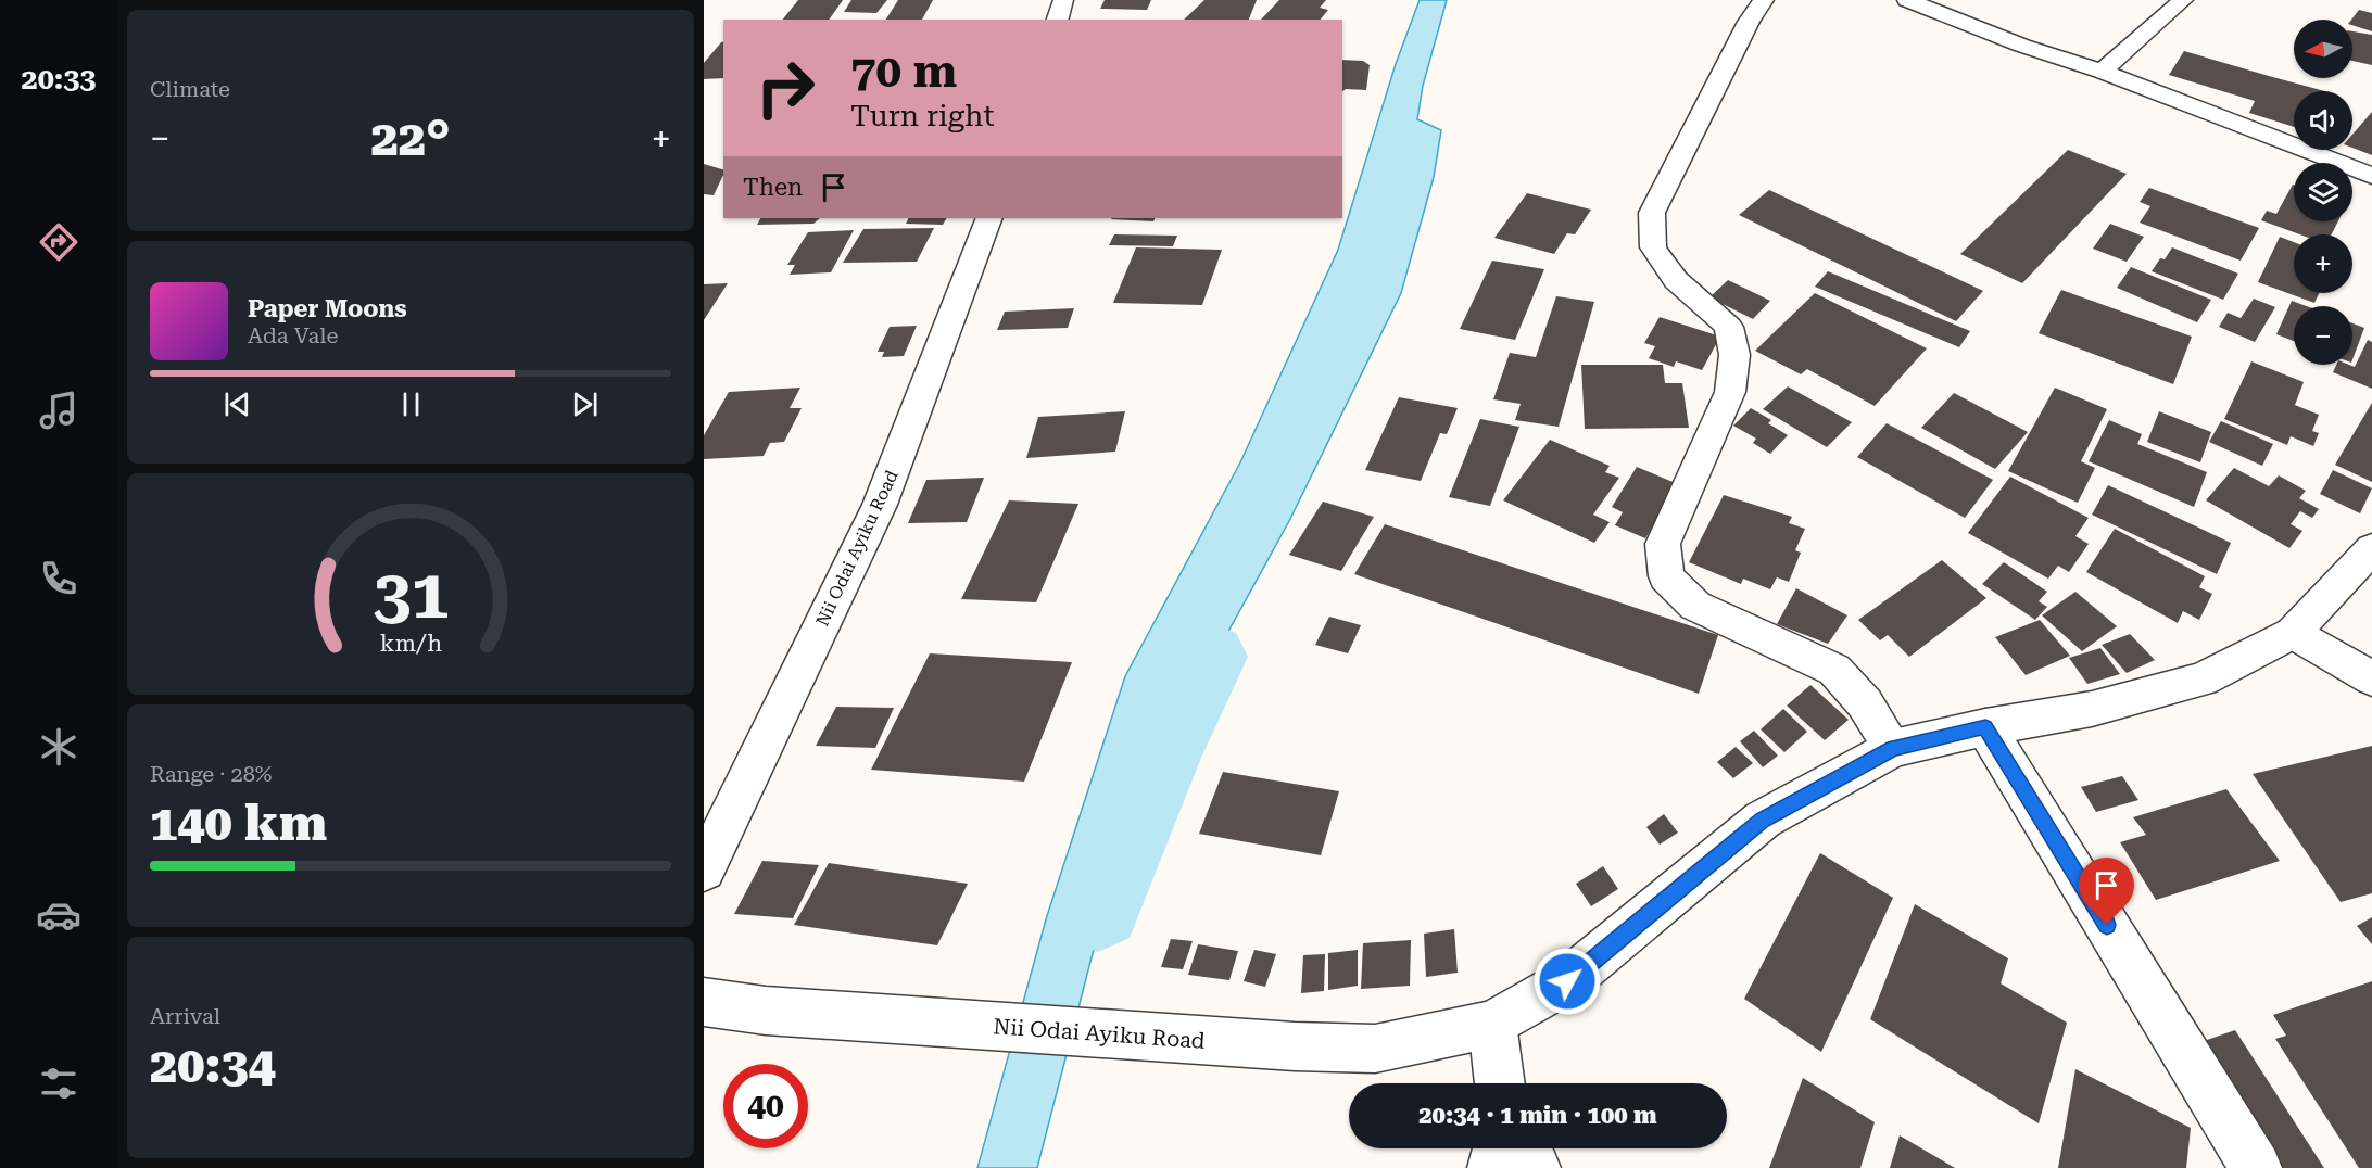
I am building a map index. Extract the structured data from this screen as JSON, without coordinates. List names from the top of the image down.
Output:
{
  "streets": {
    "street": ["Nii Odai Ayiku Road"]
  },
  "north": "left",
  "page": {
    "tabs": "20:33",
    "tile": [
      "Climate",
      ["Range · 28%", "140 km"],
      ["Arrival", "20:34"]
    ],
    "map_buttons": ["+", "−"],
    "turn": ["70 m", "Turn right"],
    "heat": ["−", "22°", "+"],
    "then": "Then",
    "song": ["Paper Moons", "Ada Vale"],
    "limit": "40",
    "trip": "20:34 · 1 min · 100 m",
    "gauge": ["31", "km/h"]
  }
}
